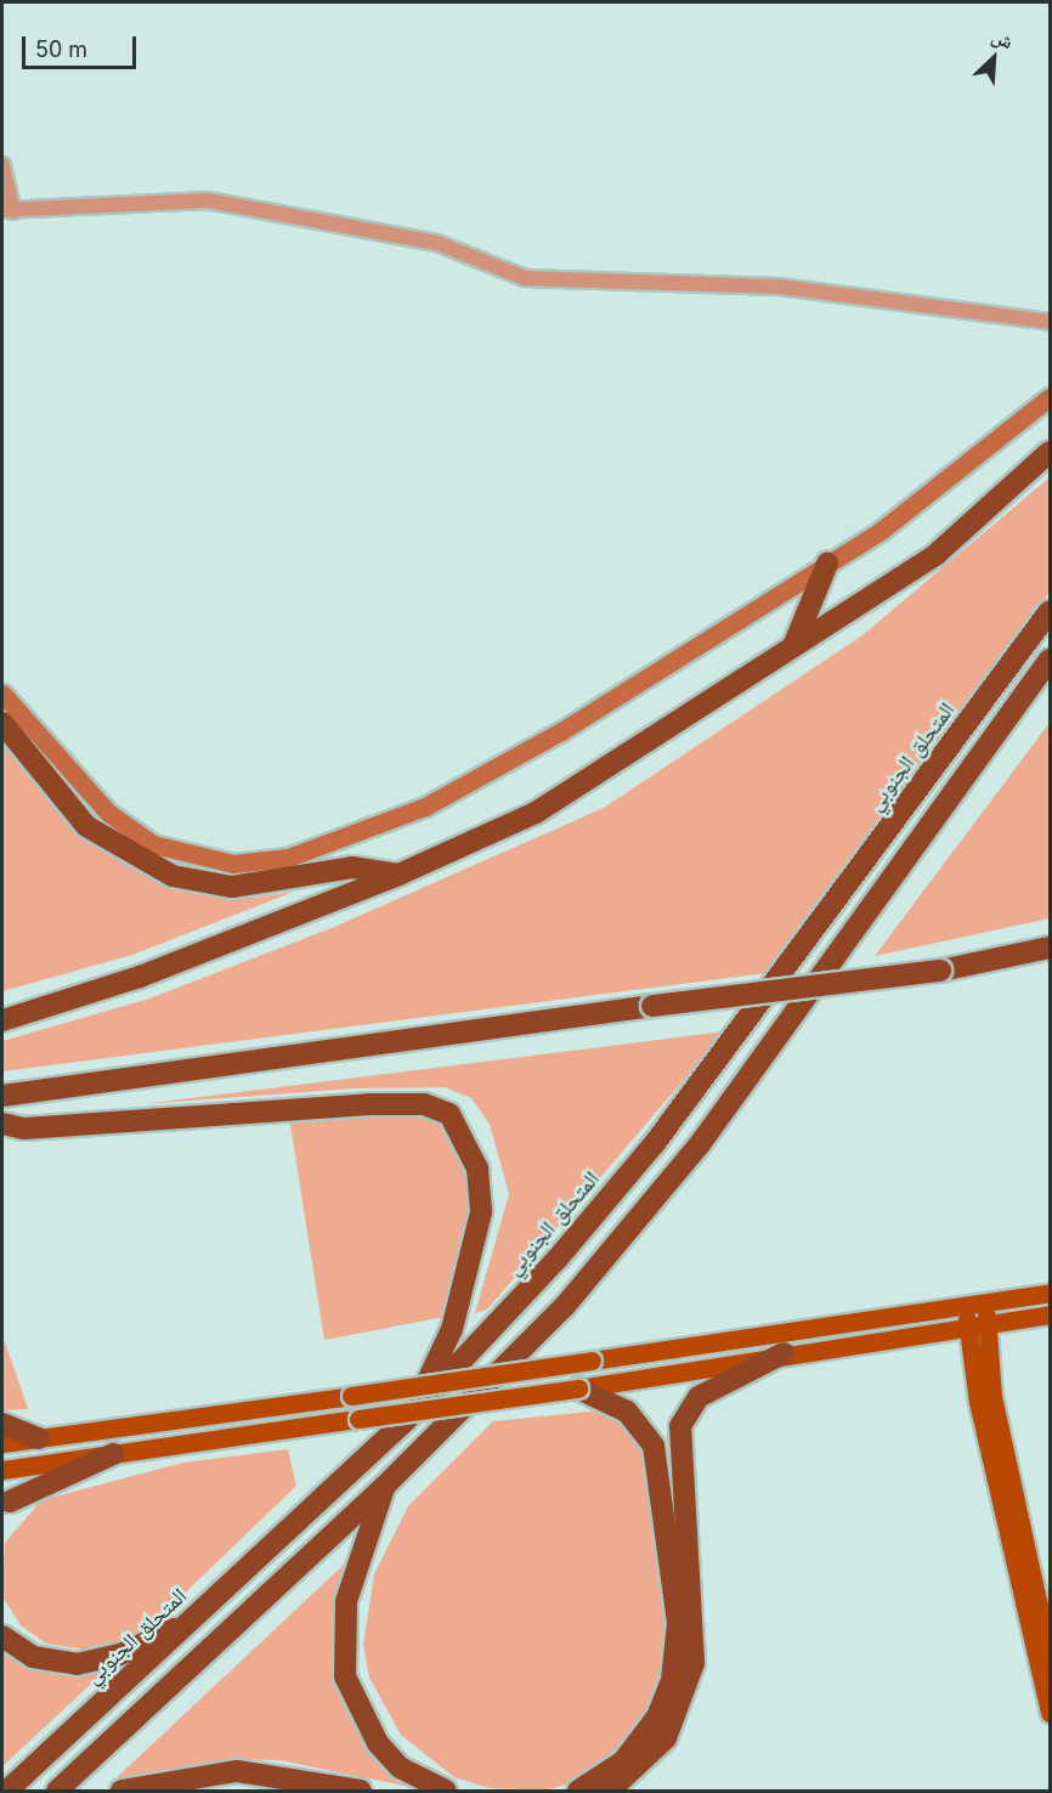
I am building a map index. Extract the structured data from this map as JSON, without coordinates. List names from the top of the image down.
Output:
{
  "streets": {
    "highway": ["المتحلق الجنوبي"]
  },
  "scale_bar": "50 m",
  "north": "top right"
}
